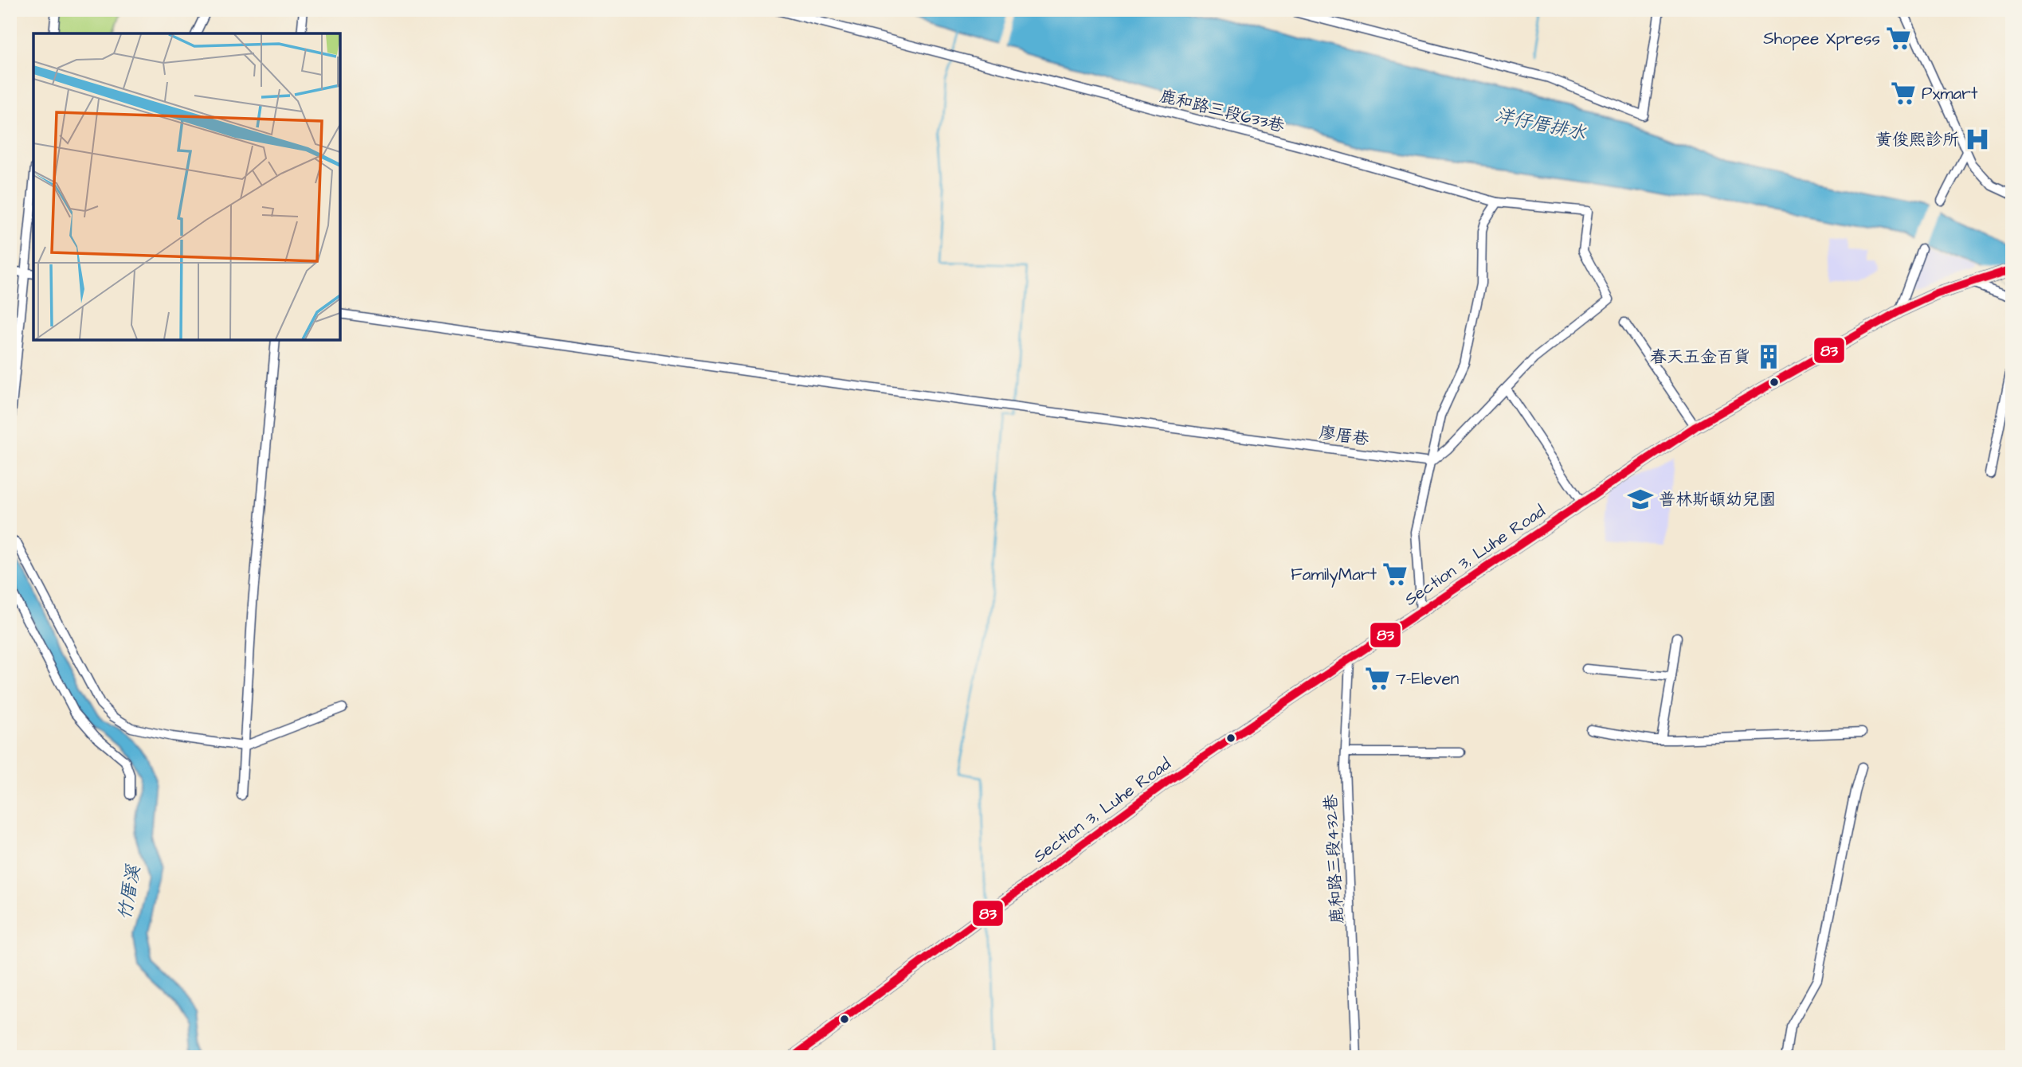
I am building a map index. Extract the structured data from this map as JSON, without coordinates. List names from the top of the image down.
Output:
{
  "streets": {
    "main road": ["Section 3, Luhe Road"],
    "street": ["鹿和路三段633巷", "廖厝巷", "鹿和路三段432巷"]
  },
  "crossings": [
    ["Section 3, Luhe Road", "鹿和路三段432巷"]
  ],
  "water": ["洋仔厝排水", "竹厝溪"],
  "places": {
    "supermarket": [
      "Shopee Xpress",
      "Pxmart",
      "FamilyMart",
      "7-Eleven"
    ],
    "hospital": ["黃俊熙診所"],
    "building": ["春天五金百貨"],
    "school or university": ["普林斯頓幼兒園"]
  },
  "lines": ["transit line 83"]
}
